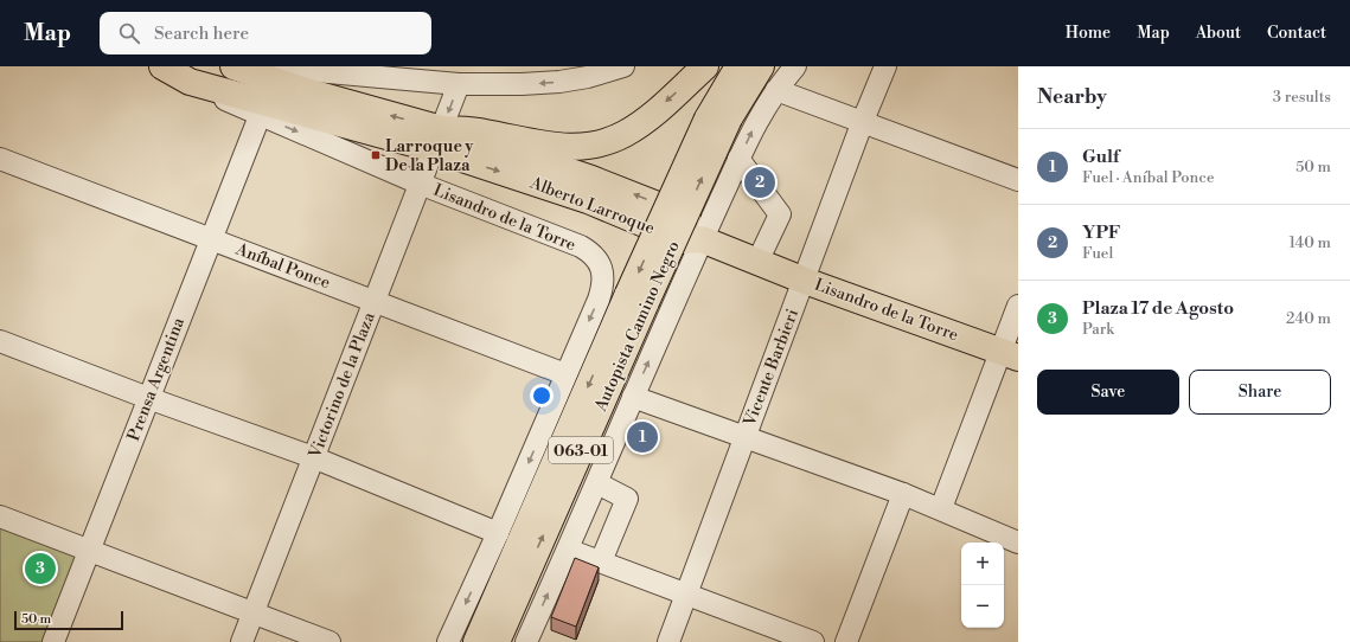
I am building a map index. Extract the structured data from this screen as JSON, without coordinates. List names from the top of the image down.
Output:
{
  "streets": {
    "main road": [
      "Alberto Larroque",
      "Lisandro de la Torre",
      "Autopista Camino Negro",
      "063-01"
    ],
    "street": [
      "Aníbal Ponce",
      "Vicente Barbieri",
      "Prensa Argentina",
      "Victorino de la Plaza"
    ]
  },
  "crossings": [
    ["Alberto Larroque", "Lisandro de la Torre"],
    ["Alberto Larroque", "Victorino de la Plaza"],
    ["Lisandro de la Torre", "Aníbal Ponce"],
    ["Lisandro de la Torre", "Vicente Barbieri"],
    ["Lisandro de la Torre", "Prensa Argentina"],
    ["Lisandro de la Torre", "Victorino de la Plaza"],
    ["Aníbal Ponce", "Prensa Argentina"],
    ["Aníbal Ponce", "Victorino de la Plaza"]
  ],
  "one_way": ["Lisandro de la Torre"],
  "places": {
    "transit": ["Larroque y De la Plaza"]
  },
  "scale_bar": "50 m",
  "page": {
    "header": "Map",
    "search": "Search here",
    "nav": [
      "Home",
      "Map",
      "About",
      "Contact"
    ],
    "heading": ["Nearby", "3 results"],
    "list": [
      {
        "mark": "1",
        "name": "Gulf",
        "note": "Fuel · Aníbal Ponce",
        "value": "50 m"
      },
      {
        "mark": "2",
        "name": "YPF",
        "note": "Fuel",
        "value": "140 m"
      },
      {
        "mark": "3",
        "name": "Plaza 17 de Agosto",
        "note": "Park",
        "value": "240 m"
      }
    ],
    "pins": ["2", "1", "3"],
    "buttons": ["Save", "Share"],
    "map_buttons": ["+", "−"],
    "scale": "50 m"
  }
}
